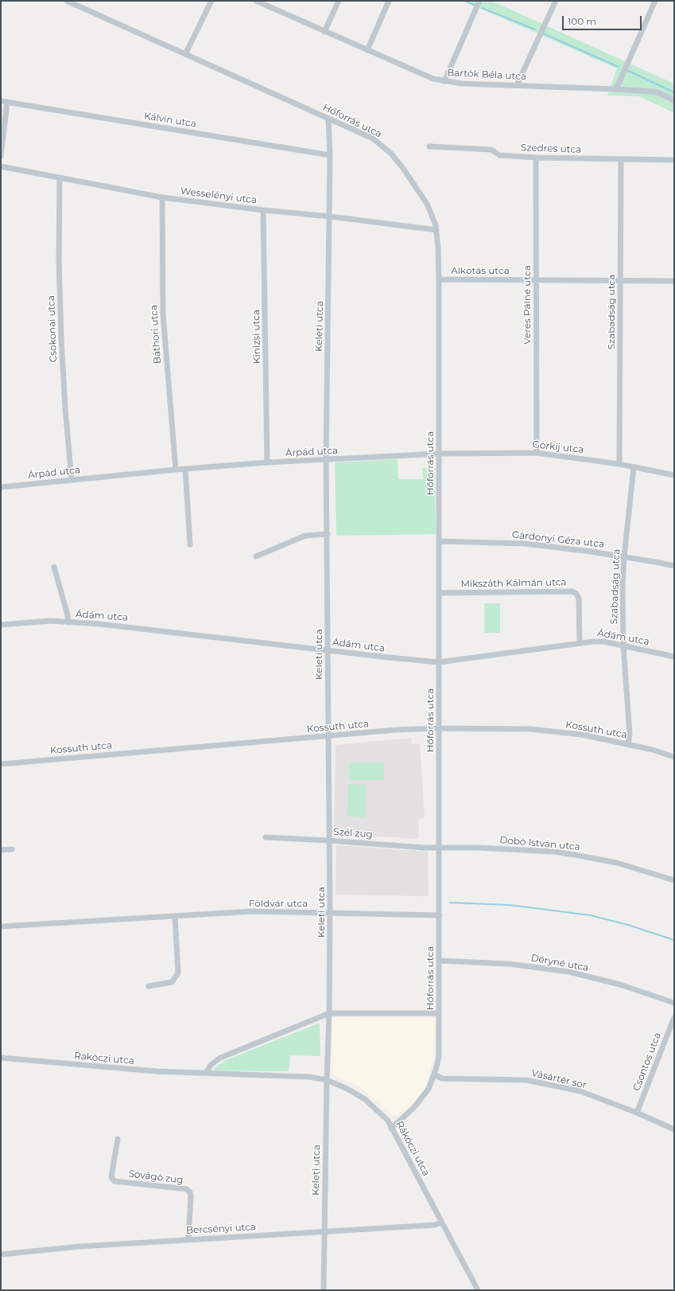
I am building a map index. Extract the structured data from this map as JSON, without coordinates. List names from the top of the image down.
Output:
{
  "streets": {
    "street": [
      "Bartók Béla utca",
      "Kálvin utca",
      "Hőforrás utca",
      "Szedres utca",
      "Wesselényi utca",
      "Alkotás utca",
      "Veres Pálné utca",
      "Szabadság utca",
      "Keleti utca",
      "Csokonai utca",
      "Báthori utca",
      "Kinizsi utca",
      "Gorkij utca",
      "Árpád utca",
      "Gárdonyi Géza utca",
      "Mikszáth Kálmán utca",
      "Ádám utca",
      "Kossuth utca",
      "Szél zug",
      "Dobó István utca",
      "Földvár utca",
      "Déryné utca",
      "Rákóczi utca",
      "Csontos utca",
      "Vásártér sor",
      "Sóvágó zug",
      "Bercsényi utca"
    ]
  },
  "crossings": [
    ["Kálvin utca", "Keleti utca"],
    ["Hőforrás utca", "Wesselényi utca"],
    ["Hőforrás utca", "Alkotás utca"],
    ["Hőforrás utca", "Keleti utca"],
    ["Hőforrás utca", "Gorkij utca"],
    ["Hőforrás utca", "Árpád utca"],
    ["Hőforrás utca", "Gárdonyi Géza utca"],
    ["Hőforrás utca", "Mikszáth Kálmán utca"],
    ["Hőforrás utca", "Ádám utca"],
    ["Hőforrás utca", "Kossuth utca"],
    ["Hőforrás utca", "Szél zug"],
    ["Hőforrás utca", "Dobó István utca"],
    ["Hőforrás utca", "Földvár utca"],
    ["Hőforrás utca", "Déryné utca"],
    ["Hőforrás utca", "Rákóczi utca"],
    ["Hőforrás utca", "Vásártér sor"],
    ["Szedres utca", "Veres Pálné utca"],
    ["Szedres utca", "Szabadság utca"],
    ["Wesselényi utca", "Keleti utca"],
    ["Wesselényi utca", "Csokonai utca"],
    ["Wesselényi utca", "Báthori utca"],
    ["Wesselényi utca", "Kinizsi utca"],
    ["Alkotás utca", "Veres Pálné utca"],
    ["Alkotás utca", "Szabadság utca"],
    ["Veres Pálné utca", "Gorkij utca"],
    ["Szabadság utca", "Gorkij utca"],
    ["Szabadság utca", "Gárdonyi Géza utca"],
    ["Szabadság utca", "Ádám utca"],
    ["Szabadság utca", "Kossuth utca"],
    ["Keleti utca", "Árpád utca"],
    ["Keleti utca", "Ádám utca"],
    ["Keleti utca", "Kossuth utca"],
    ["Keleti utca", "Szél zug"],
    ["Keleti utca", "Földvár utca"],
    ["Keleti utca", "Rákóczi utca"],
    ["Keleti utca", "Bercsényi utca"],
    ["Csokonai utca", "Árpád utca"],
    ["Báthori utca", "Árpád utca"],
    ["Kinizsi utca", "Árpád utca"],
    ["Gorkij utca", "Árpád utca"],
    ["Mikszáth Kálmán utca", "Ádám utca"],
    ["Szél zug", "Dobó István utca"],
    ["Rákóczi utca", "Bercsényi utca"],
    ["Csontos utca", "Vásártér sor"],
    ["Sóvágó zug", "Bercsényi utca"]
  ],
  "scale_bar": "100 m"
}
